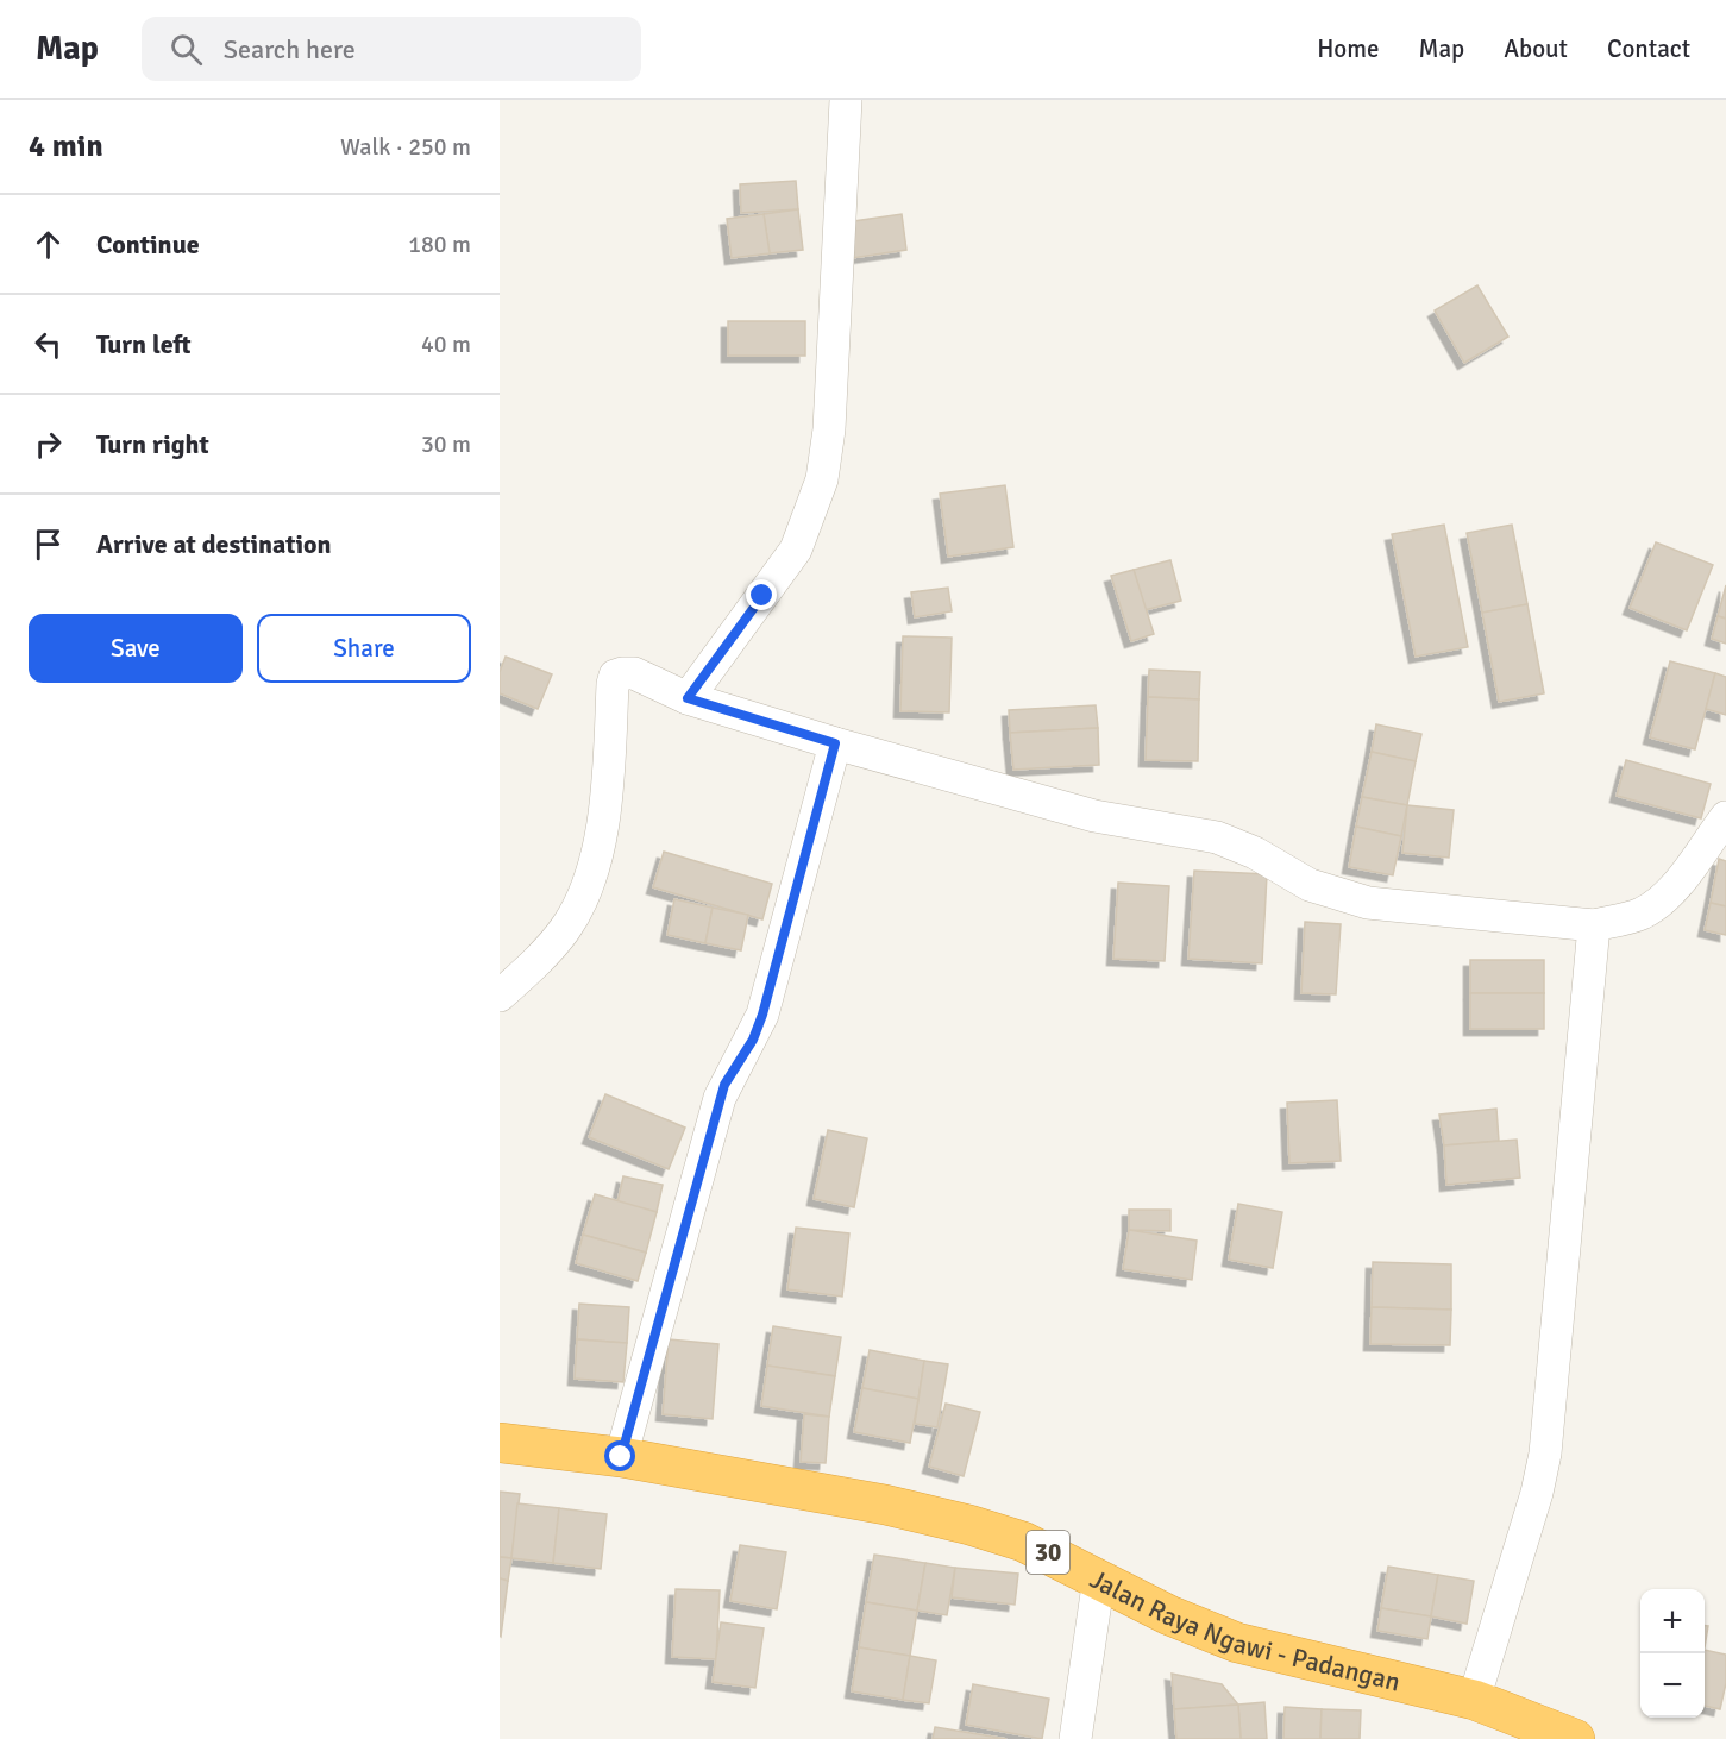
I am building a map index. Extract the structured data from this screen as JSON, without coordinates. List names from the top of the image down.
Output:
{
  "streets": {
    "highway": ["30", "Jalan Raya Ngawi - Padangan"]
  },
  "page": {
    "header": "Map",
    "search": "Search here",
    "nav": [
      "Home",
      "Map",
      "About",
      "Contact"
    ],
    "heading": ["4 min", "Walk · 250 m"],
    "list": [
      ["Continue", "180 m"],
      ["Turn left", "40 m"],
      ["Turn right", "30 m"],
      "Arrive at destination"
    ],
    "buttons": ["Save", "Share"],
    "map_buttons": ["+", "−"]
  }
}
